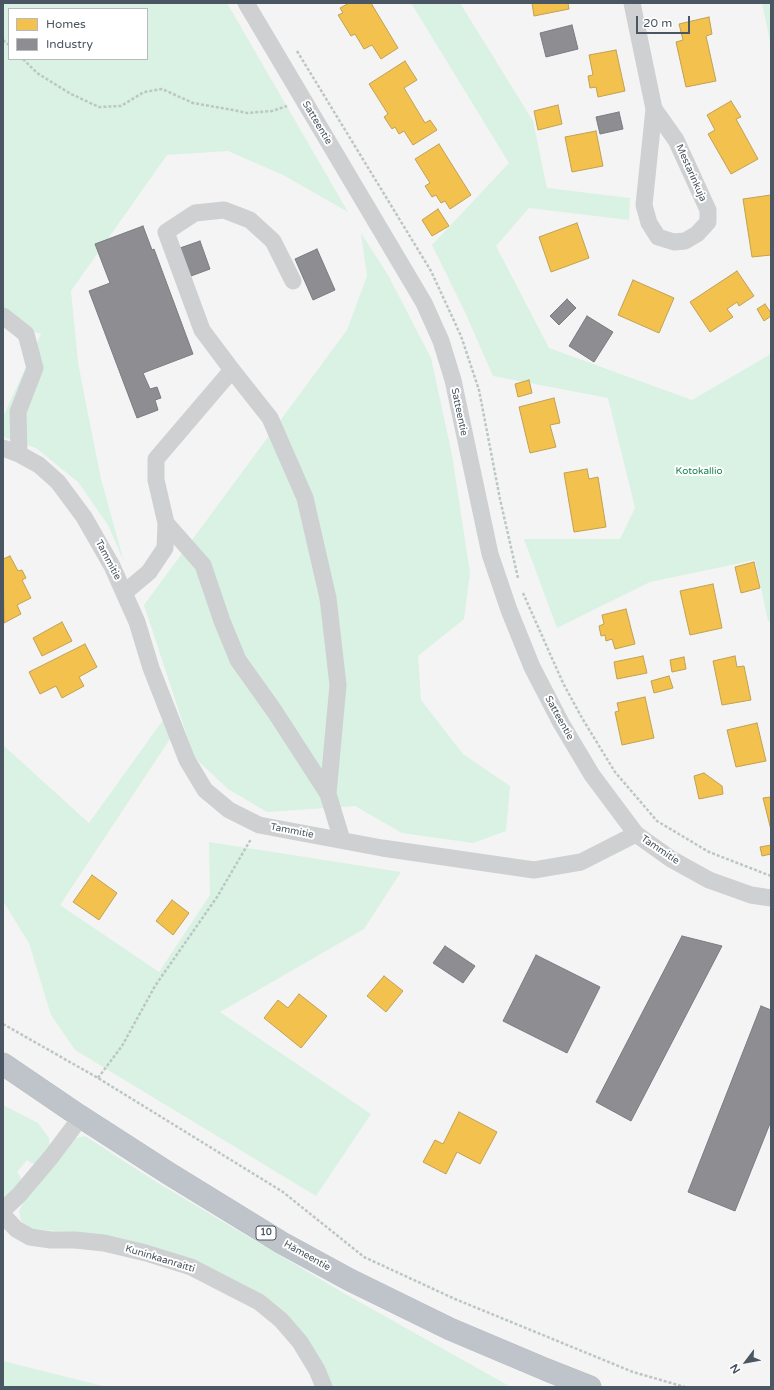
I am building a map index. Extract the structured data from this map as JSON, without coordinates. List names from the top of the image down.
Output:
{
  "streets": {
    "highway": ["10", "Hämeentie"],
    "street": [
      "Satteentie",
      "Mestarinkuja",
      "Tammitie",
      "Kuninkaanraitti"
    ]
  },
  "crossings": [
    ["Satteentie", "Tammitie"]
  ],
  "parks": ["Kotokallio"],
  "legend": ["Homes", "Industry"],
  "scale_bar": "20 m",
  "north": "bottom left"
}
